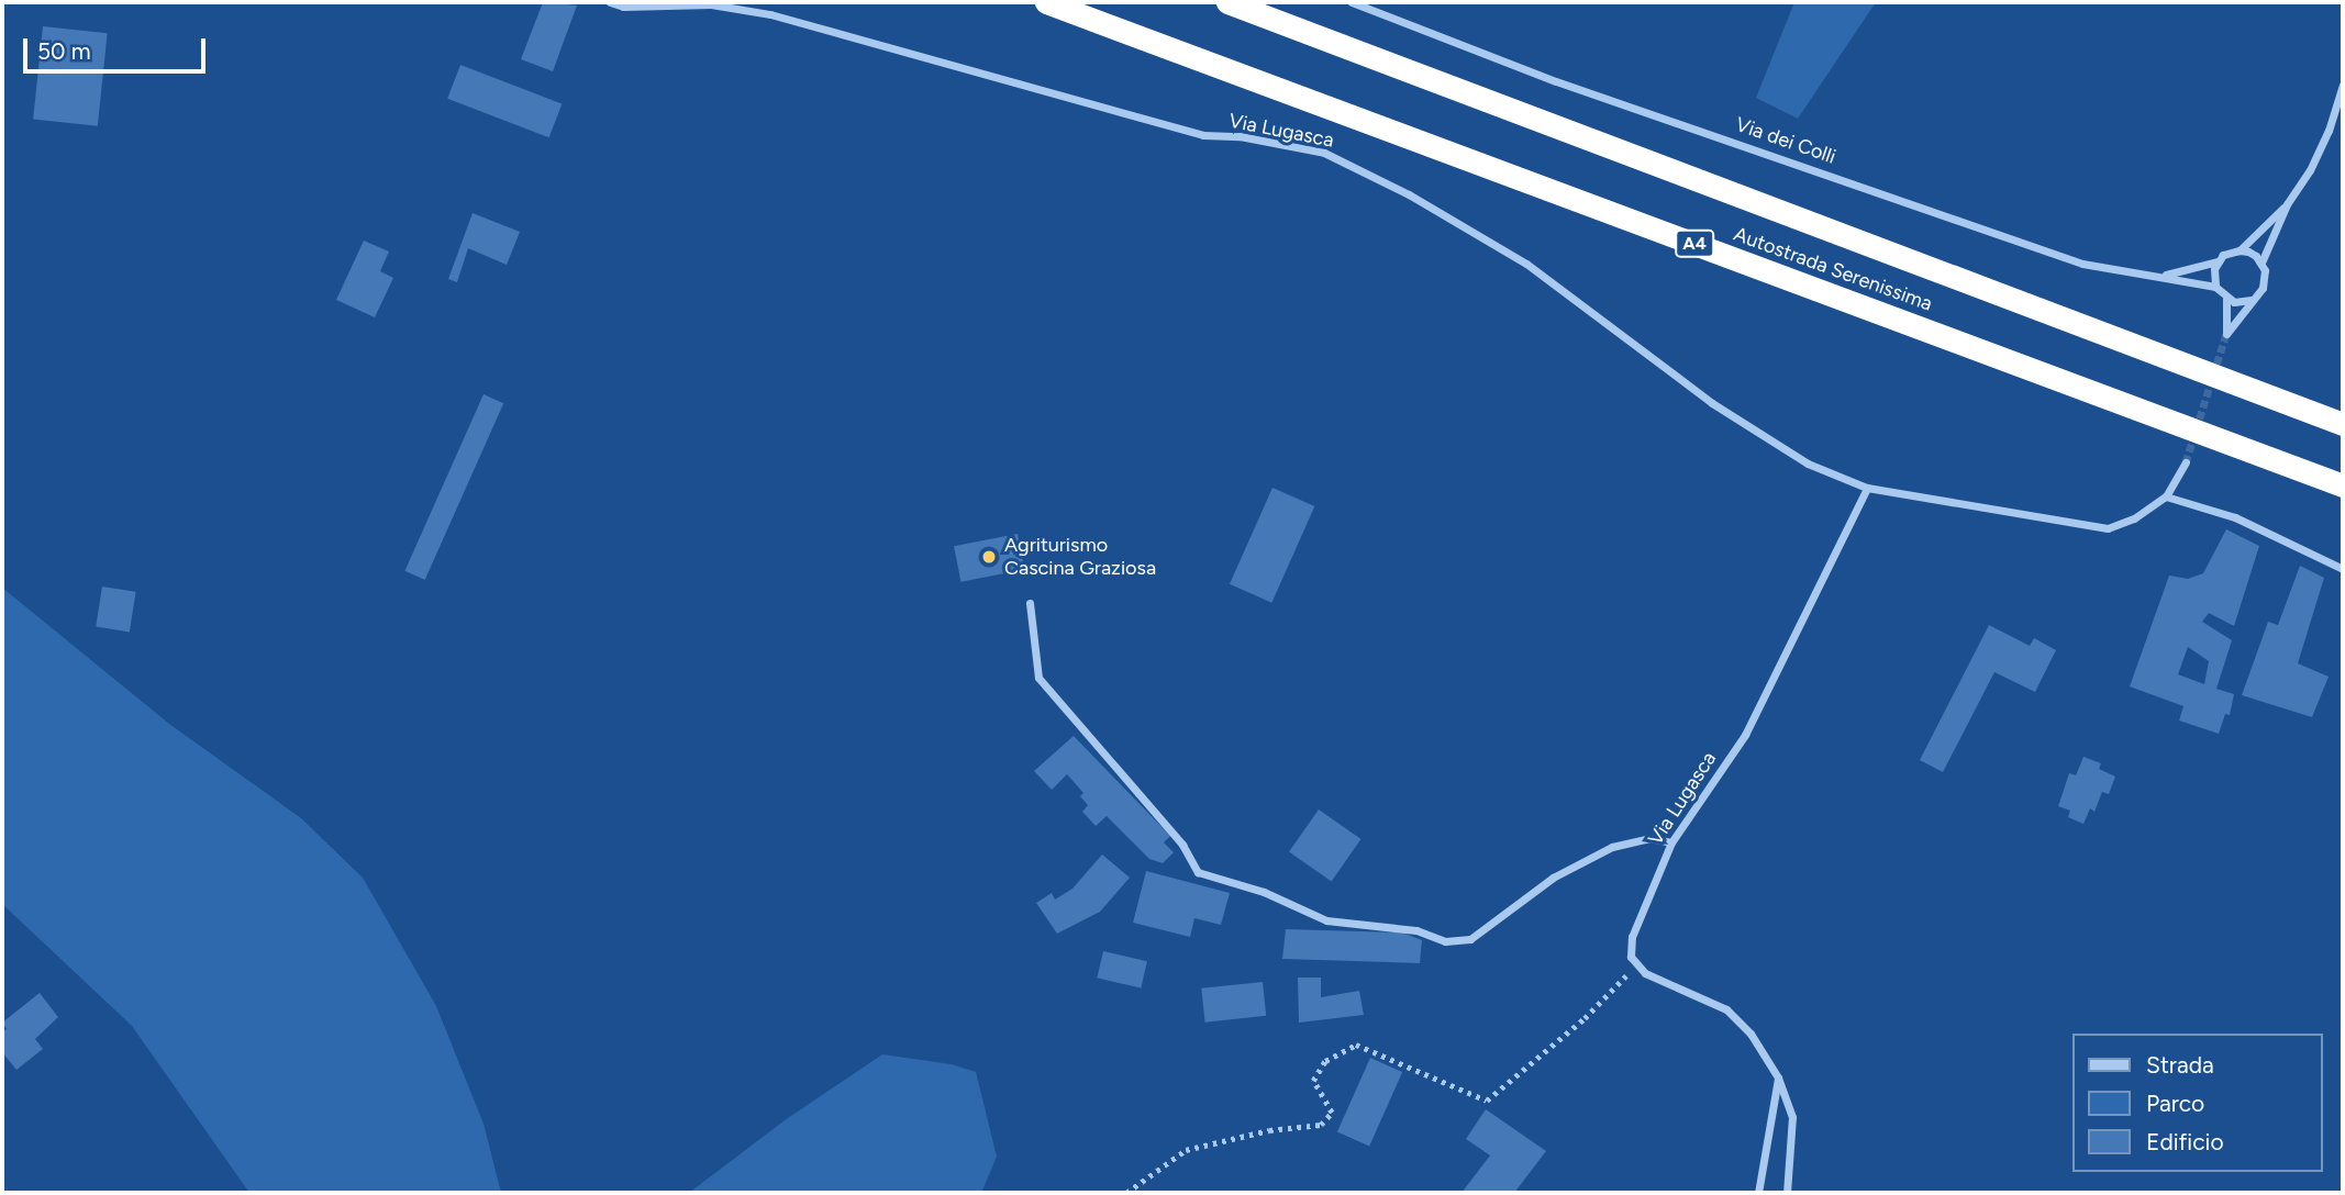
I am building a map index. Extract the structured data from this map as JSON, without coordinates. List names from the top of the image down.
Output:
{
  "streets": {
    "highway": ["A4", "Autostrada Serenissima"],
    "street": ["Via Lugasca", "Via dei Colli"]
  },
  "places": ["Agriturismo Cascina Graziosa"],
  "legend": ["Strada", "Parco", "Edificio"],
  "scale_bar": "50 m"
}
